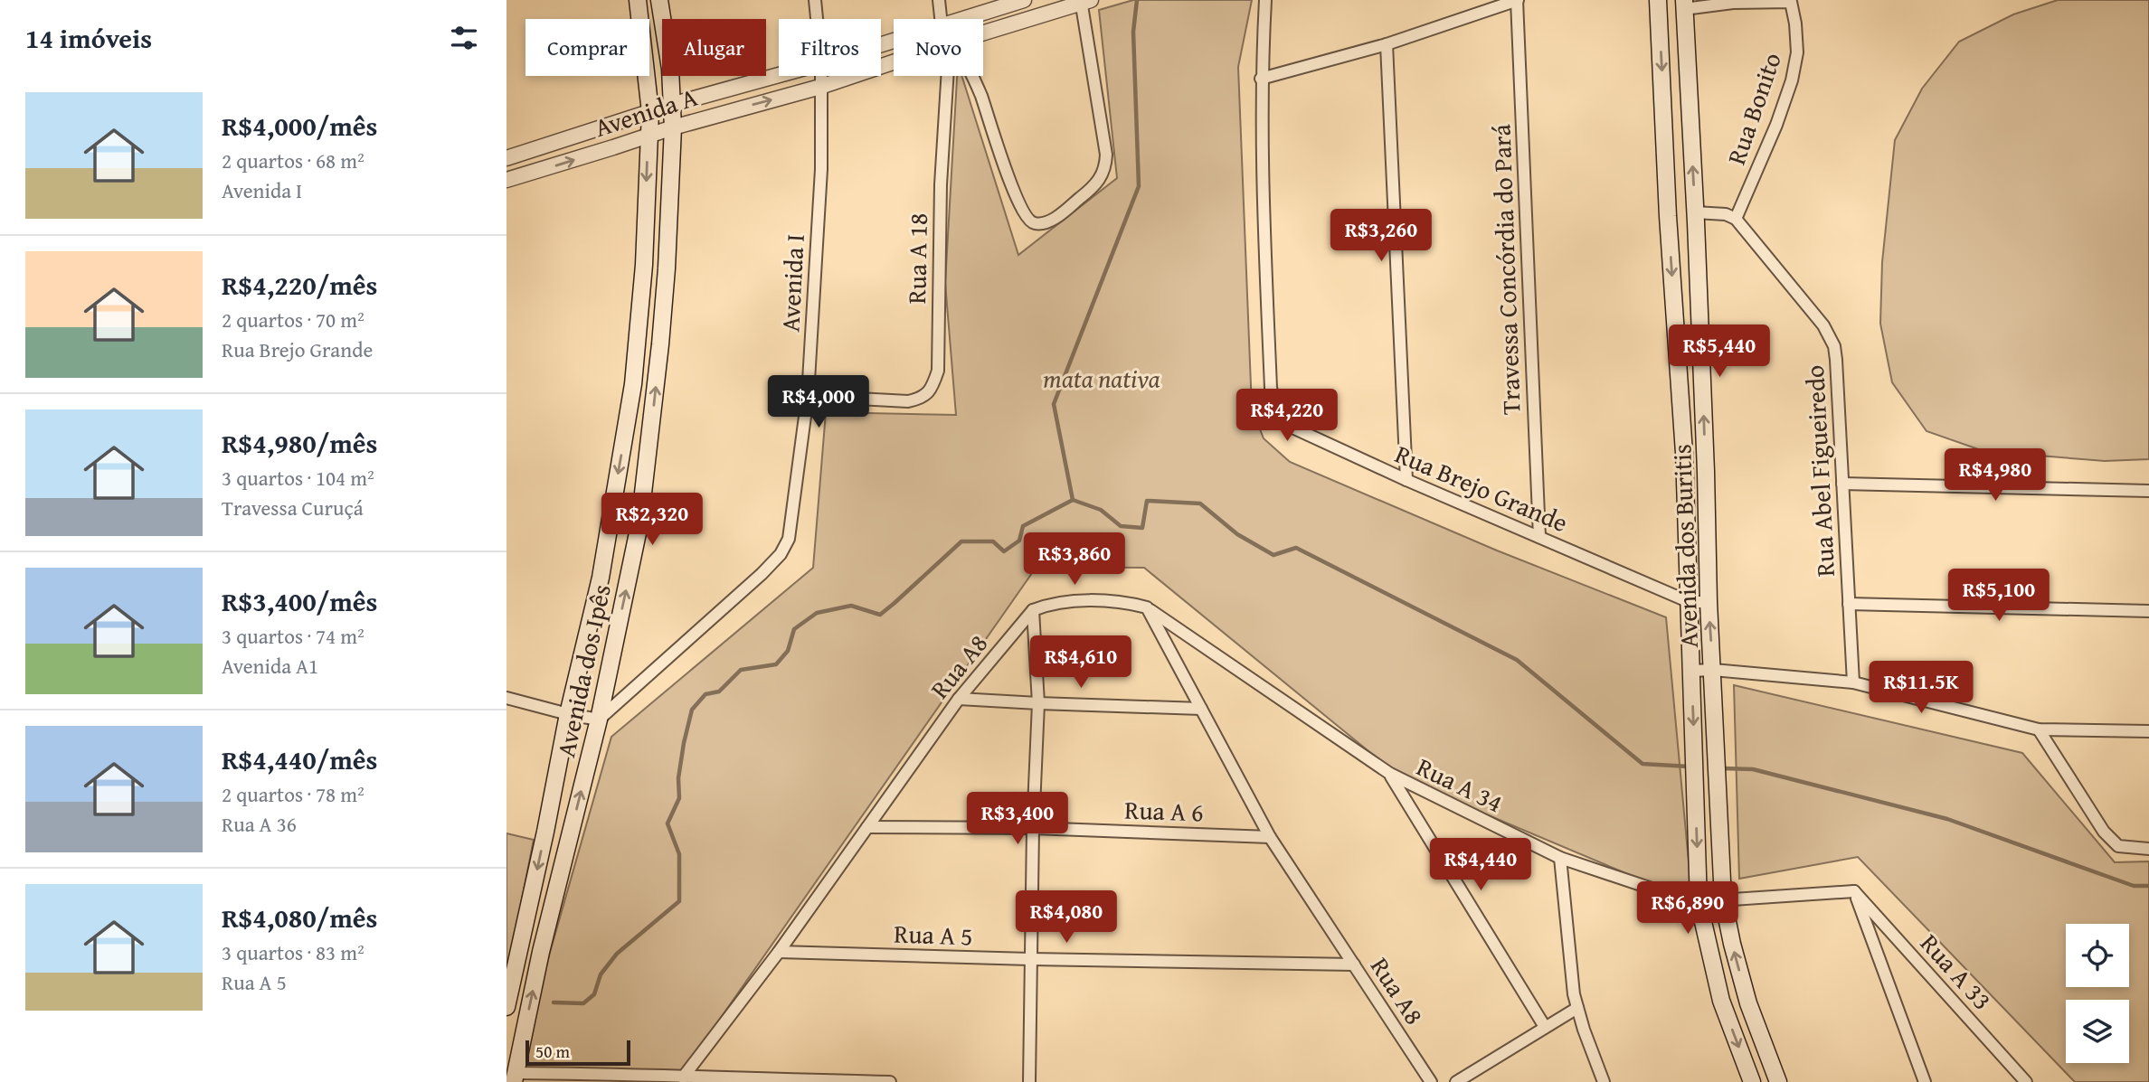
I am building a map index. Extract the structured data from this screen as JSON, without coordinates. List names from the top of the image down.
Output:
{
  "streets": {
    "main road": ["Avenida dos Buritis", "Avenida dos Ipês"],
    "street": [
      "Rua Bonito",
      "Avenida A",
      "Rua A 18",
      "Travessa Concórdia do Pará",
      "Avenida I",
      "Rua Abel Figueiredo",
      "Rua Brejo Grande",
      "Rua A8",
      "Rua A 34",
      "Rua A 6",
      "Rua A 5",
      "Rua A 33"
    ]
  },
  "crossings": [
    ["Rua Bonito", "Rua Abel Figueiredo"],
    ["Rua Bonito", "Avenida dos Buritis"],
    ["Avenida A", "Avenida I"],
    ["Avenida A", "Avenida dos Ipês"],
    ["Rua A 18", "Avenida I"],
    ["Travessa Concórdia do Pará", "Rua Brejo Grande"],
    ["Avenida I", "Avenida dos Ipês"],
    ["Rua Brejo Grande", "Avenida dos Buritis"],
    ["Avenida dos Buritis", "Rua A 34"],
    ["Rua A8", "Rua A 34"],
    ["Rua A8", "Rua A 6"],
    ["Rua A8", "Rua A 5"],
    ["Rua A 34", "Rua A 33"]
  ],
  "parks": ["mata nativa"],
  "scale_bar": "50 m",
  "page": {
    "heading": "14 imóveis",
    "chip": [
      "Comprar",
      "Alugar",
      "Filtros",
      "Novo"
    ],
    "list": [
      {
        "name": "R$4,000/mês",
        "note": "2 quartos · 68 m² · Avenida I"
      },
      {
        "name": "R$4,220/mês",
        "note": "2 quartos · 70 m² · Rua Brejo Grande"
      },
      {
        "name": "R$4,980/mês",
        "note": "3 quartos · 104 m² · Travessa Curuçá"
      },
      {
        "name": "R$3,400/mês",
        "note": "3 quartos · 74 m² · Avenida A1"
      },
      {
        "name": "R$4,440/mês",
        "note": "2 quartos · 78 m² · Rua A 36"
      },
      {
        "name": "R$4,080/mês",
        "note": "3 quartos · 83 m² · Rua A 5"
      }
    ],
    "price": [
      "R$3,260",
      "R$5,440",
      "R$4,000",
      "R$4,220",
      "R$4,980",
      "R$2,320",
      "R$3,860",
      "R$5,100",
      "R$4,610",
      "R$11.5K",
      "R$3,400",
      "R$4,440",
      "R$6,890",
      "R$4,080"
    ],
    "scale": "50 m"
  }
}
